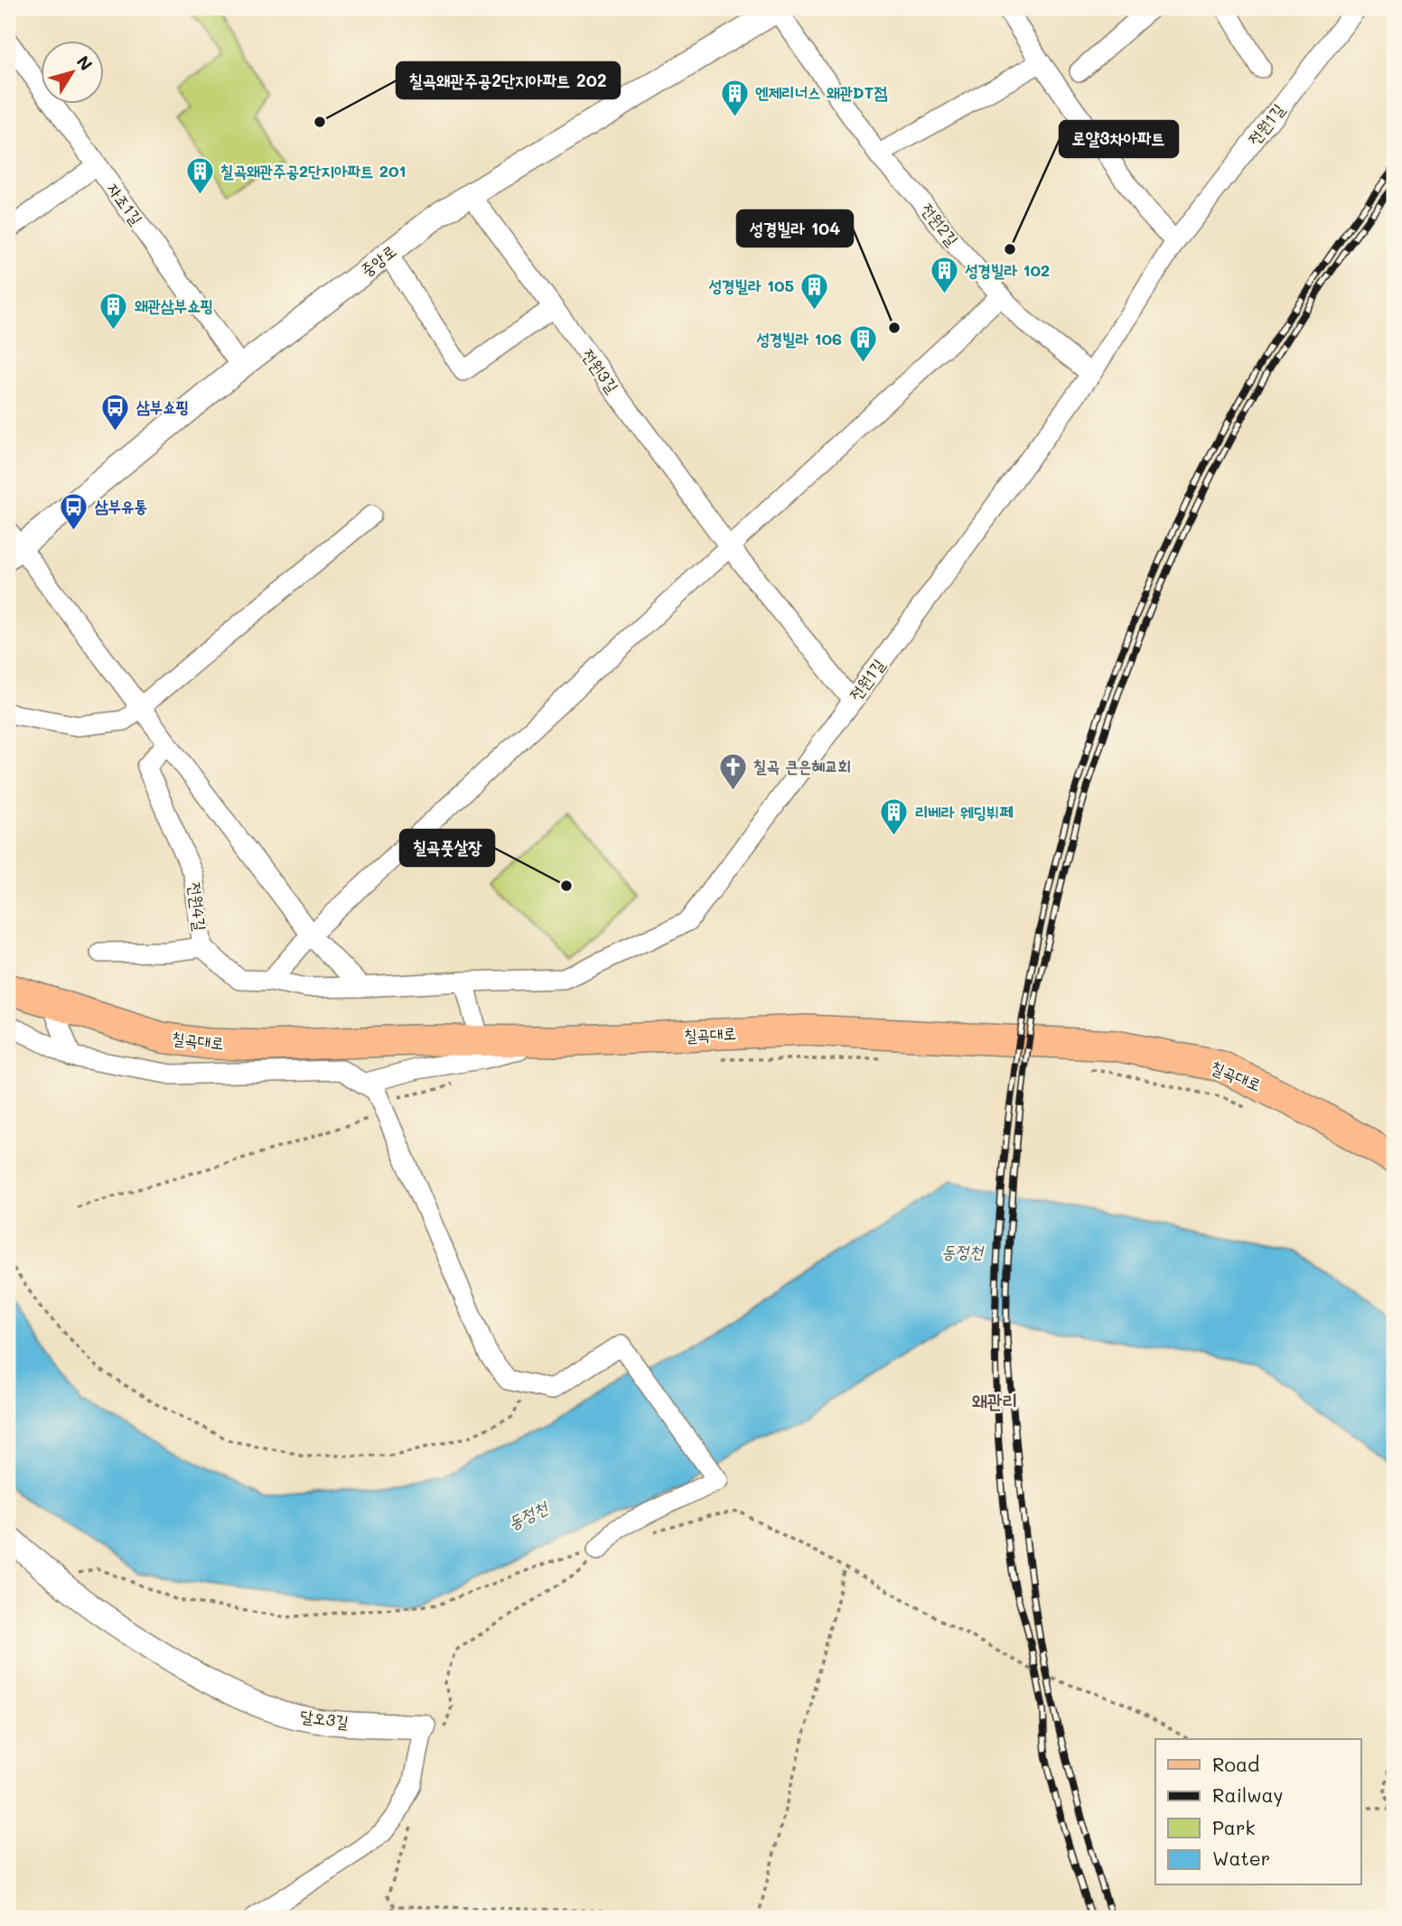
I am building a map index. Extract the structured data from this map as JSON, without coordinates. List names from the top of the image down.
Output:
{
  "streets": {
    "main road": ["칠곡대로"],
    "street": [
      "전원1길",
      "자조1길",
      "전원2길",
      "중앙로",
      "전원3길",
      "전원4길",
      "달오3길"
    ]
  },
  "crossings": [
    ["전원1길", "전원2길"],
    ["전원1길", "전원3길"],
    ["전원1길", "전원4길"],
    ["자조1길", "중앙로"],
    ["전원2길", "중앙로"],
    ["중앙로", "전원3길"]
  ],
  "districts": ["왜관리"],
  "water": ["동정천"],
  "places": {
    "building": [
      "엔제리너스 왜관DT점",
      "칠곡왜관주공2단지아파트 201",
      "성경빌라 102",
      "성경빌라 105",
      "왜관삼부쇼핑",
      "성경빌라 106",
      "리베라 웨딩뷔페"
    ],
    "other": [
      "칠곡왜관주공2단지아파트 202",
      "로얄3차아파트",
      "성경빌라 104",
      "칠곡풋살장"
    ],
    "bus stop": ["삼부쇼핑", "삼부유통"],
    "church": ["칠곡 큰은혜교회"]
  },
  "legend": [
    "Road",
    "Railway",
    "Park",
    "Water"
  ],
  "north": "top right"
}
